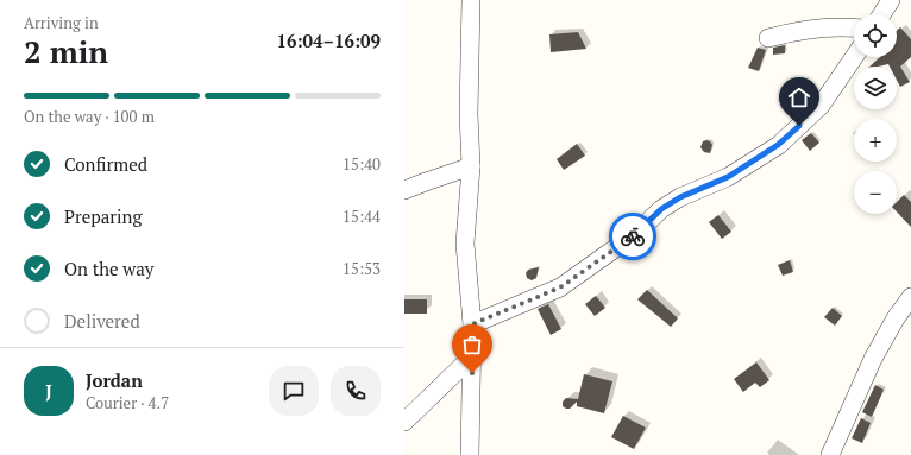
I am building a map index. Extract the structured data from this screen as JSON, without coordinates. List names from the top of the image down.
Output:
{
  "page": {
    "heading": ["2 min", "Arriving in", "16:04–16:09"],
    "panel": ["Jordan", "Courier · 4.7"],
    "map_buttons": ["+", "−"],
    "bar": "On the way · 100 m",
    "list": [
      ["Confirmed", "15:40"],
      ["Preparing", "15:44"],
      ["On the way", "15:53"],
      "Delivered"
    ],
    "round": "J"
  }
}
